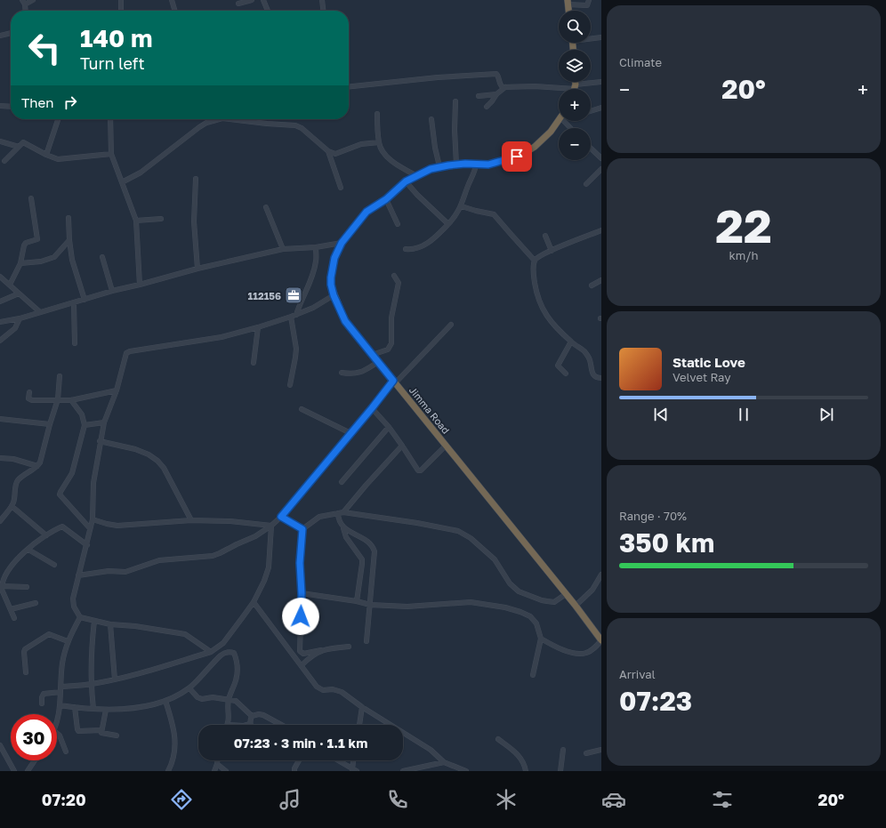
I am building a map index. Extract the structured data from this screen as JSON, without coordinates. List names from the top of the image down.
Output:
{
  "streets": {
    "highway": ["Jimma Road"]
  },
  "places": {
    "office": ["112156"]
  },
  "page": {
    "tile": [
      "Climate",
      ["22", "km/h"],
      ["Range · 70%", "350 km"],
      ["Arrival", "07:23"]
    ],
    "map_buttons": ["+", "−"],
    "turn": ["140 m", "Turn left"],
    "heat": ["−", "20°", "+"],
    "then": "Then",
    "song": ["Static Love", "Velvet Ray"],
    "limit": "30",
    "trip": "07:23 · 3 min · 1.1 km",
    "tabs": ["07:20", "20°"]
  }
}
